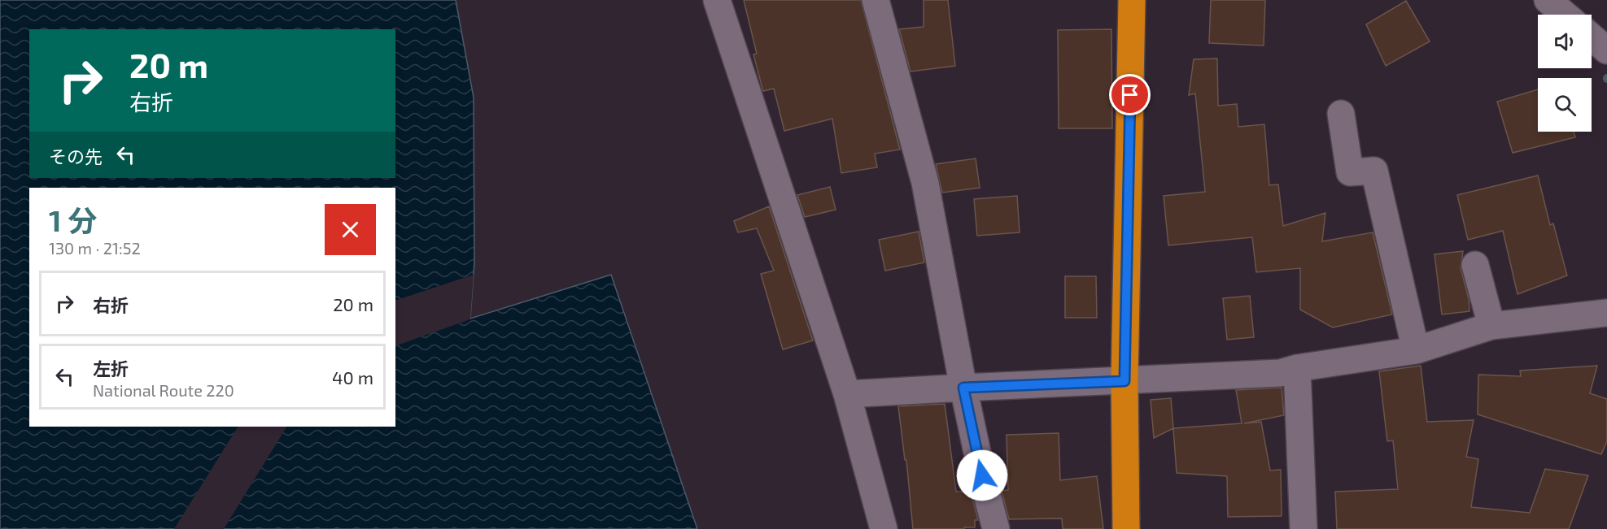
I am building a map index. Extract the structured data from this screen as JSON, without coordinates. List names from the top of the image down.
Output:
{
  "page": {
    "turn": ["20 m", "右折"],
    "then": "その先",
    "heading": ["1 分", "130 m · 21:52"],
    "list": [
      {
        "name": "右折",
        "value": "20 m"
      },
      {
        "name": "左折",
        "note": "National Route 220",
        "value": "40 m"
      }
    ]
  }
}
